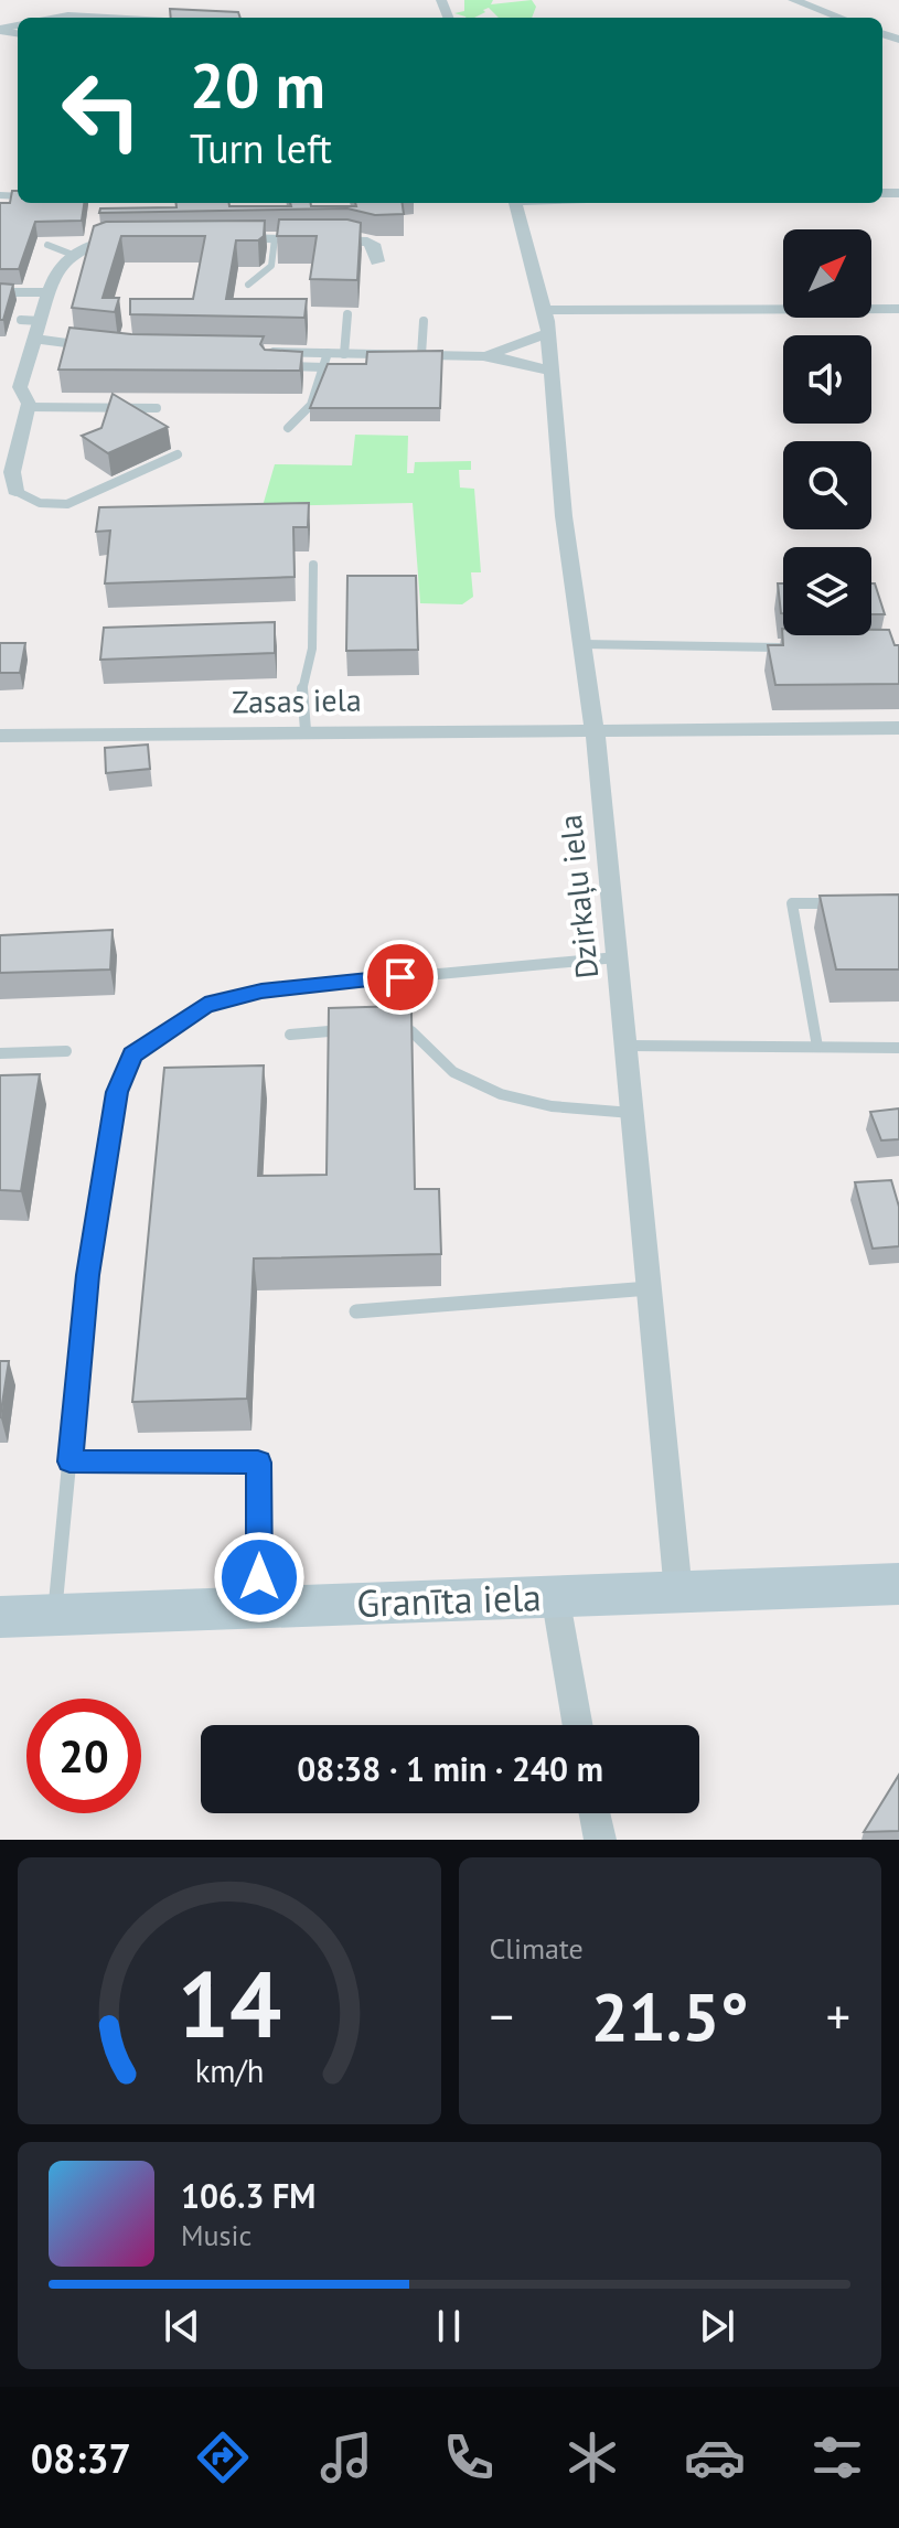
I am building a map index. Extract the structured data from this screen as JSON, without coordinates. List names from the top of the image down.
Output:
{
  "streets": {
    "main road": ["Granīta iela"],
    "street": ["Zasas iela", "Dzirkaļu iela"]
  },
  "crossings": [
    ["Zasas iela", "Dzirkaļu iela"],
    ["Dzirkaļu iela", "Granīta iela"]
  ],
  "north": "top right",
  "page": {
    "turn": ["20 m", "Turn left"],
    "limit": "20",
    "trip": "08:38 · 1 min · 240 m",
    "tile": "Climate",
    "heat": ["−", "21.5°", "+"],
    "song": ["106.3 FM", "Music"],
    "tabs": "08:37",
    "gauge": ["14", "km/h"]
  }
}
